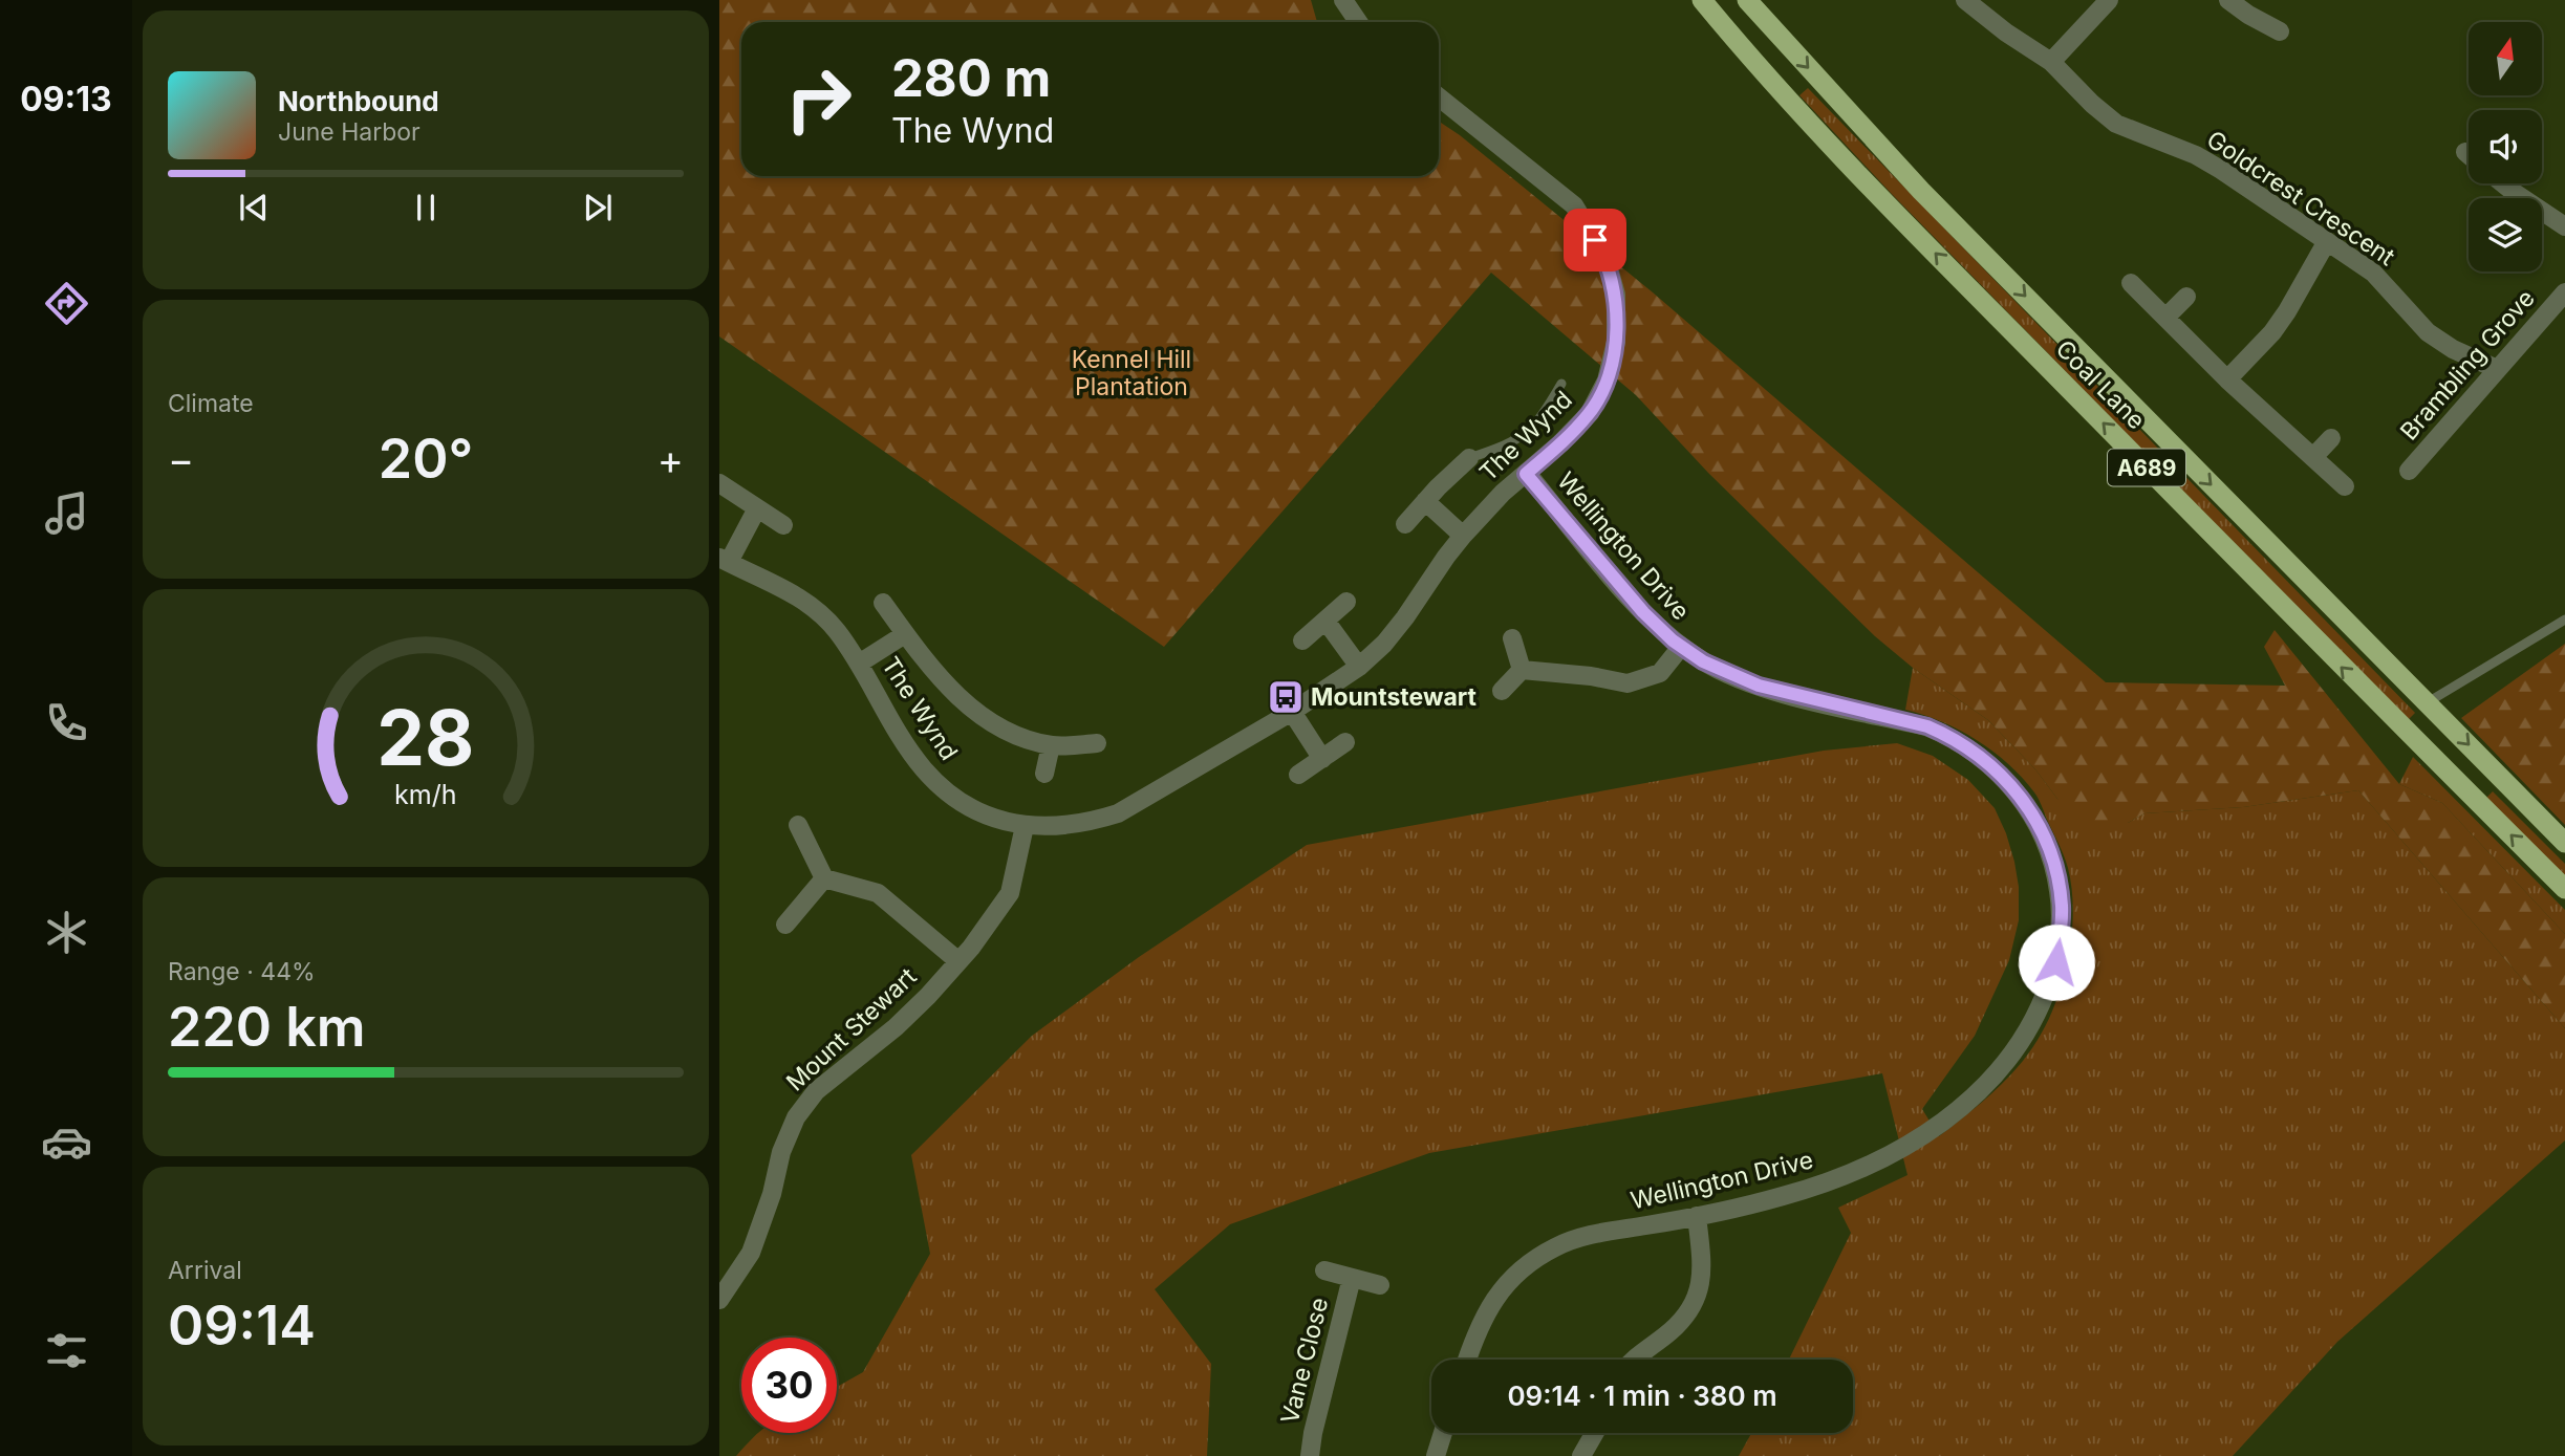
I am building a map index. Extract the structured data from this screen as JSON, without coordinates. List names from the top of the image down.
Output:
{
  "streets": {
    "highway": ["Coal Lane", "A689"],
    "street": [
      "Goldcrest Crescent",
      "Brambling Grove",
      "The Wynd",
      "Wellington Drive",
      "Mount Stewart",
      "Vane Close"
    ]
  },
  "crossings": [
    ["Goldcrest Crescent", "Brambling Grove"],
    ["The Wynd", "Wellington Drive"],
    ["The Wynd", "Mount Stewart"]
  ],
  "parks": ["Kennel Hill Plantation"],
  "places": {
    "bus stop": ["Mountstewart"]
  },
  "north": "top",
  "page": {
    "tabs": "09:13",
    "turn": ["280 m", "The Wynd"],
    "song": ["Northbound", "June Harbor"],
    "tile": [
      "Climate",
      ["Range · 44%", "220 km"],
      ["Arrival", "09:14"]
    ],
    "heat": ["−", "20°", "+"],
    "limit": "30",
    "trip": "09:14 · 1 min · 380 m",
    "gauge": ["28", "km/h"]
  }
}
